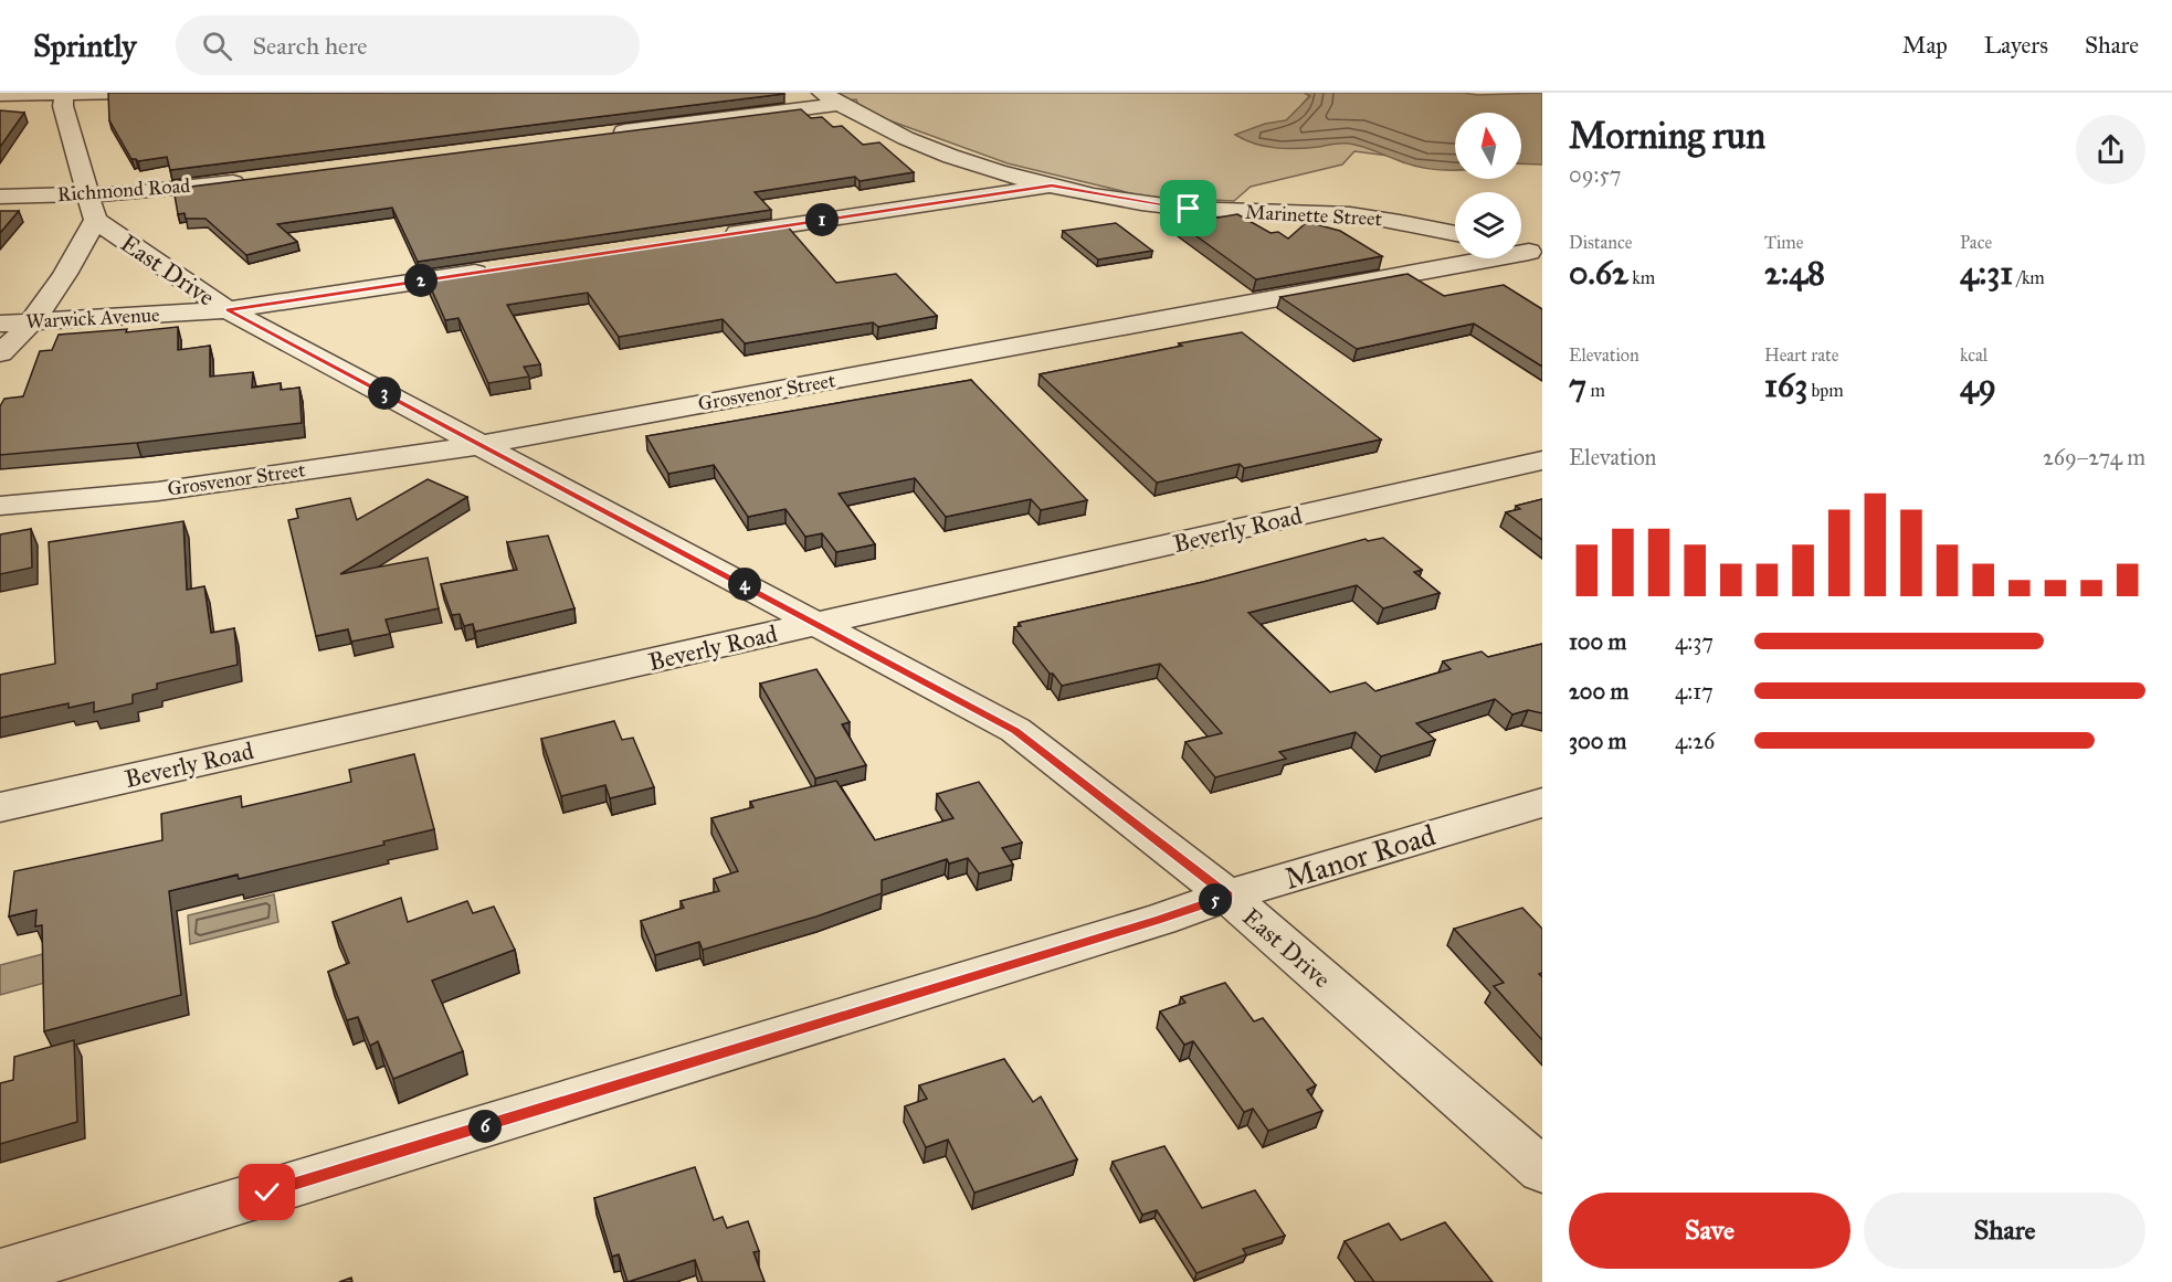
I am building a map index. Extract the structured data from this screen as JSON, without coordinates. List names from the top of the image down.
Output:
{
  "streets": {
    "street": [
      "Richmond Road",
      "Marinette Street",
      "East Drive",
      "Warwick Avenue",
      "Grosvenor Street",
      "Beverly Road",
      "Manor Road"
    ]
  },
  "crossings": [
    ["Richmond Road", "East Drive"],
    ["East Drive", "Warwick Avenue"],
    ["East Drive", "Grosvenor Street"],
    ["East Drive", "Beverly Road"],
    ["East Drive", "Manor Road"]
  ],
  "north": "top",
  "page": {
    "header": "Sprintly",
    "search": "Search here",
    "nav": ["Map", "Layers", "Share"],
    "heading": ["Morning run", "09:57"],
    "pins": [
      "1",
      "2",
      "3",
      "4",
      "5",
      "6"
    ],
    "stats": [
      ["Distance", "0.62 km"],
      ["Time", "2:48"],
      ["Pace", "4:31 /km"],
      ["Elevation", "7 m"],
      ["Heart rate", "163 bpm"],
      ["kcal", "49"]
    ],
    "chart": ["Elevation", "269–274 m"],
    "list": [
      {
        "name": "100 m",
        "note": "4:37"
      },
      {
        "name": "200 m",
        "note": "4:17"
      },
      {
        "name": "300 m",
        "note": "4:26"
      }
    ],
    "buttons": ["Save", "Share"]
  }
}
